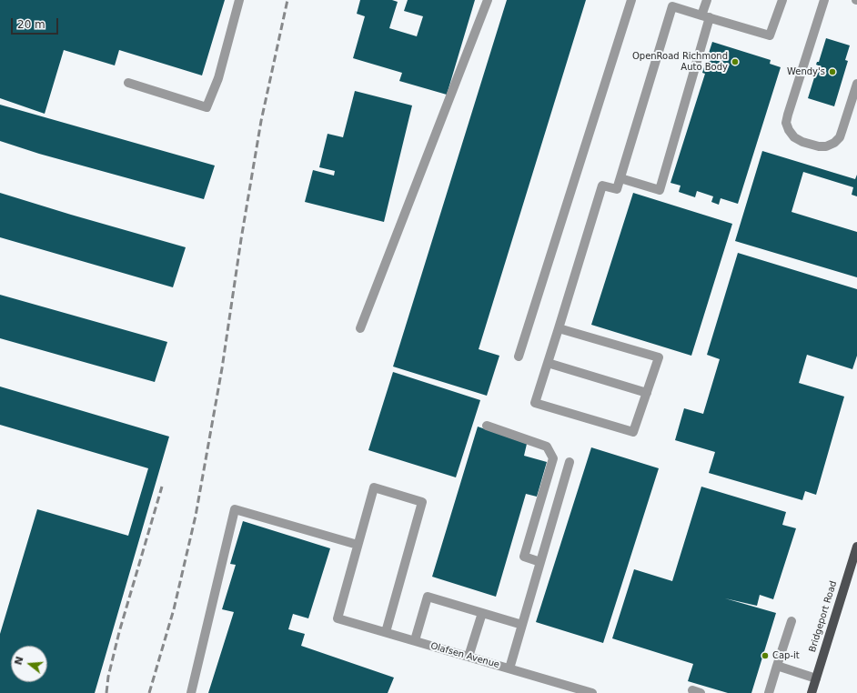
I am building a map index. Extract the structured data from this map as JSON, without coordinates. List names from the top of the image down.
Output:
{
  "streets": {
    "main road": ["Bridgeport Road"],
    "street": ["Olafsen Avenue"]
  },
  "places": ["OpenRoad Richmond Auto Body", "Wendy's", "Cap-it"],
  "scale_bar": "20 m",
  "north": "left"
}
